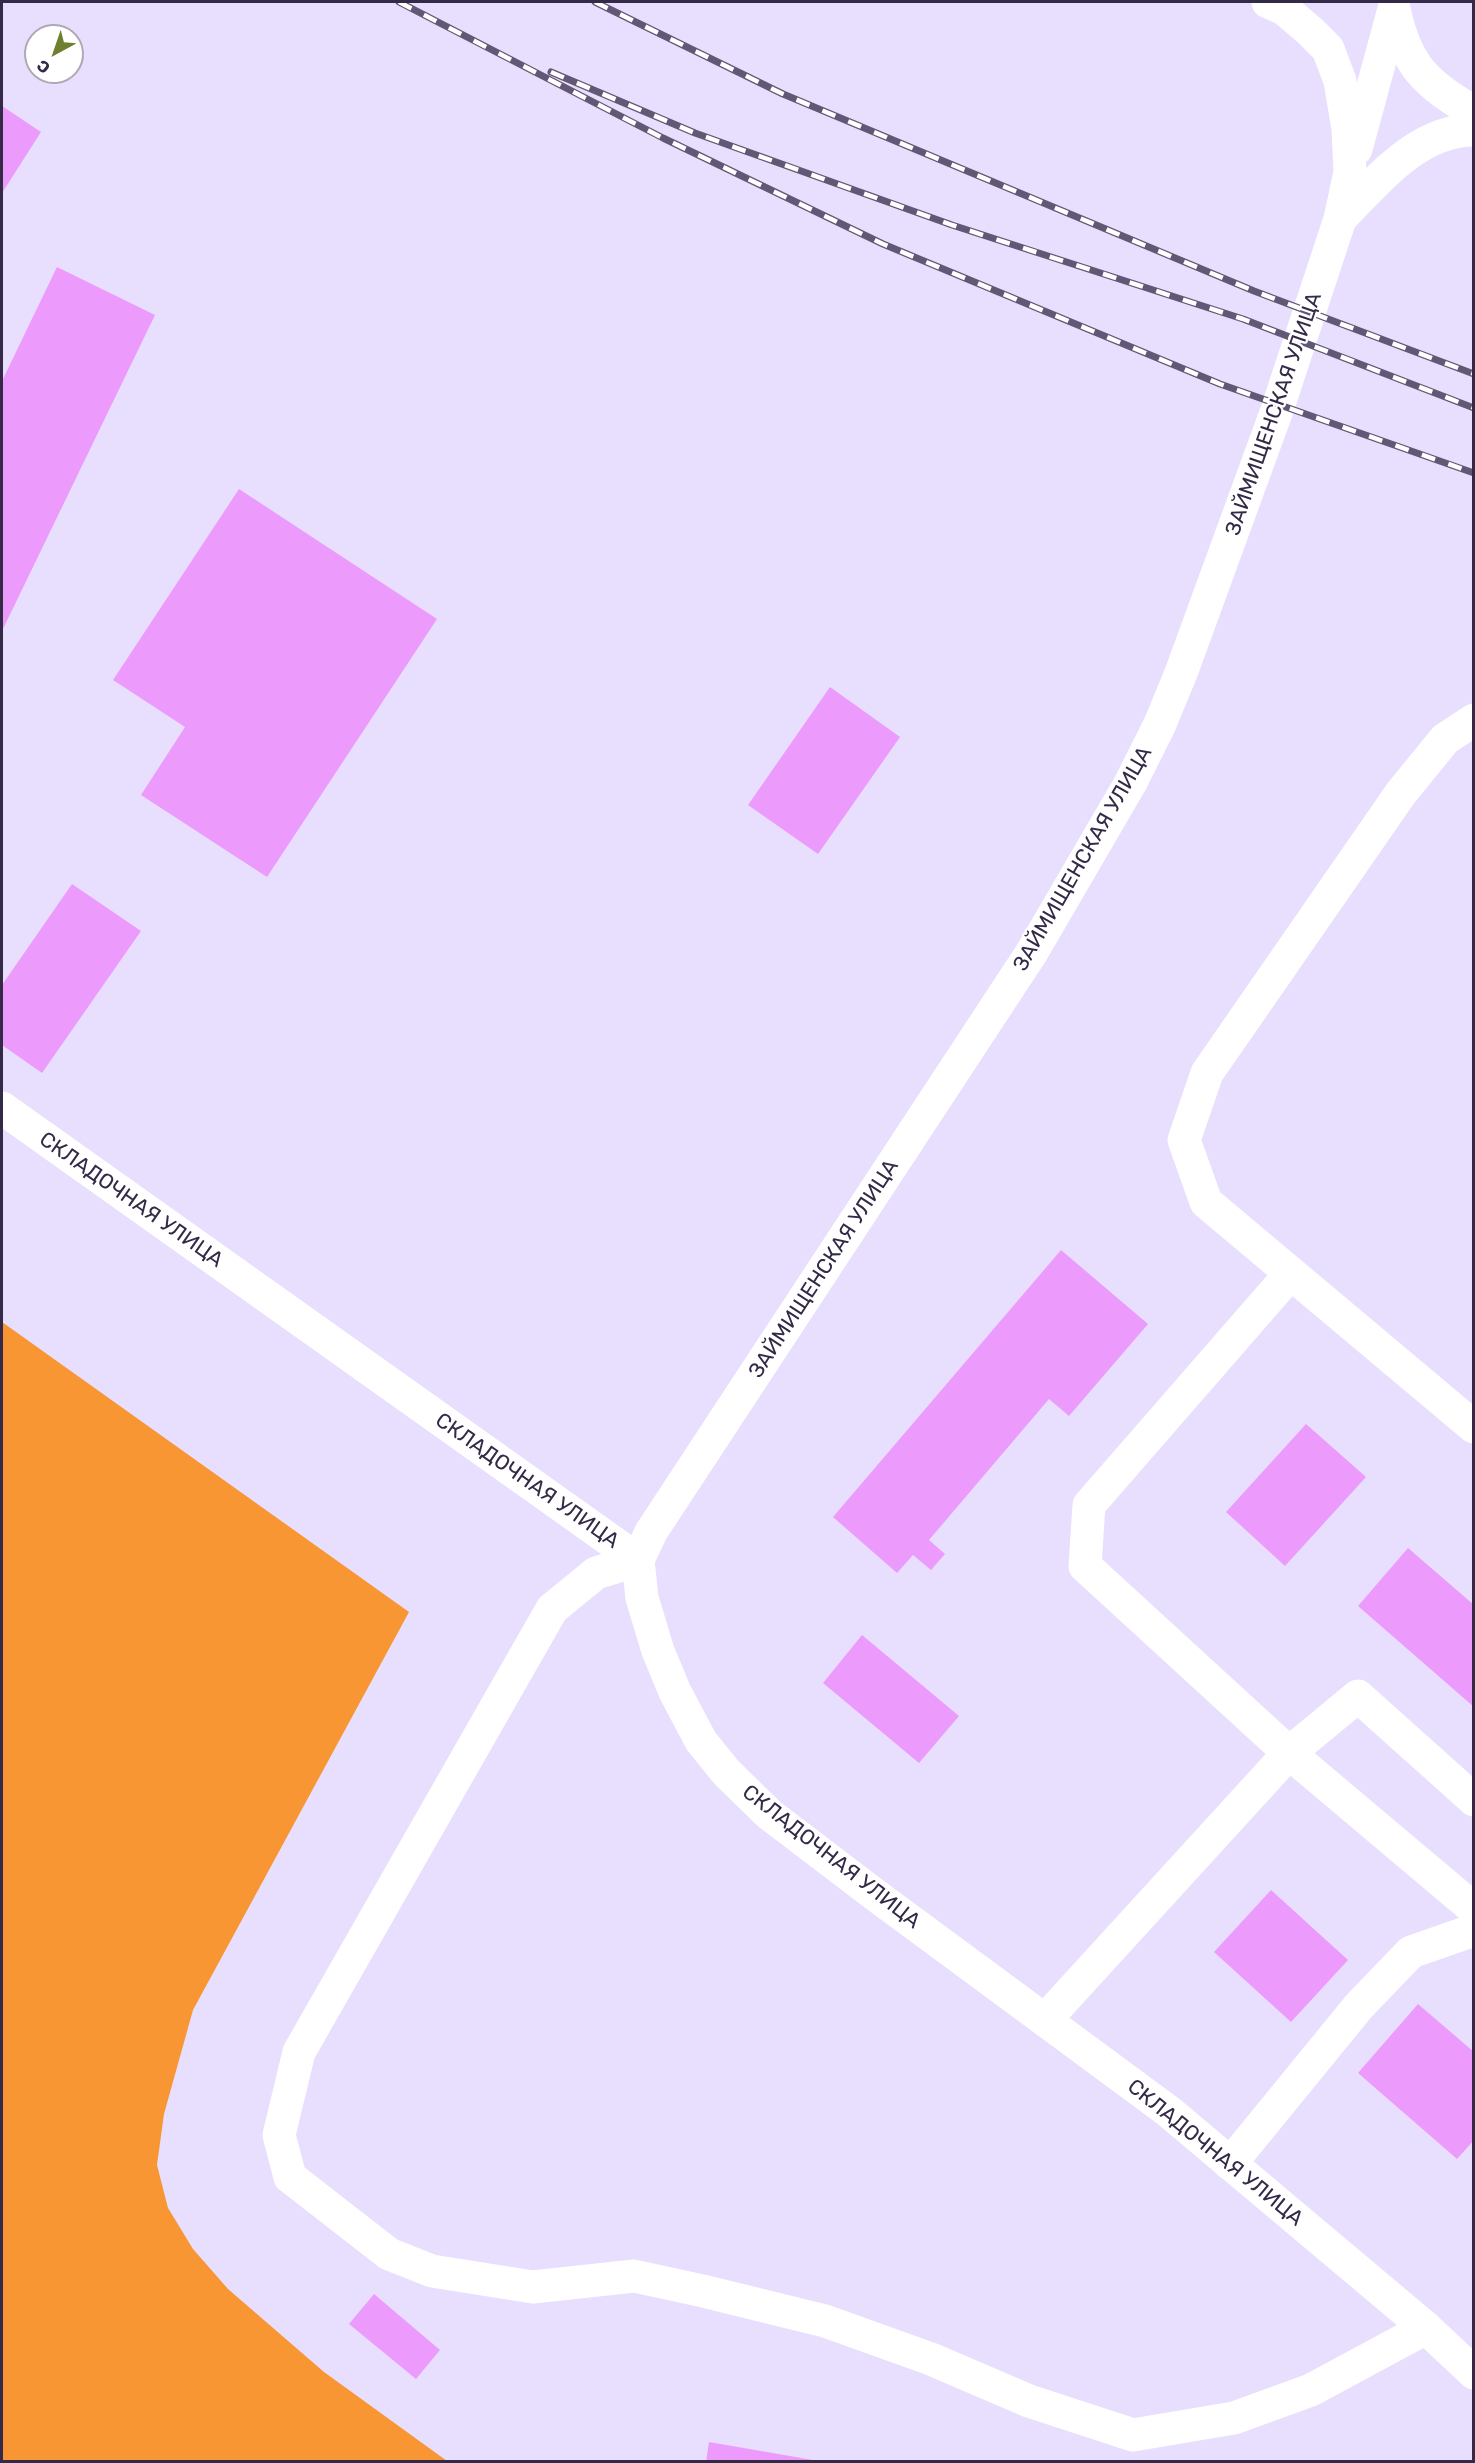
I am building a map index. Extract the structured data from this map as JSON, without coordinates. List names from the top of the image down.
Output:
{
  "streets": {
    "main road": ["ЗАЙМИЩЕНСКАЯ УЛИЦА", "СКЛАДОЧНАЯ УЛИЦА"]
  },
  "crossings": [
    ["ЗАЙМИЩЕНСКАЯ УЛИЦА", "СКЛАДОЧНАЯ УЛИЦА"]
  ],
  "north": "bottom left"
}
